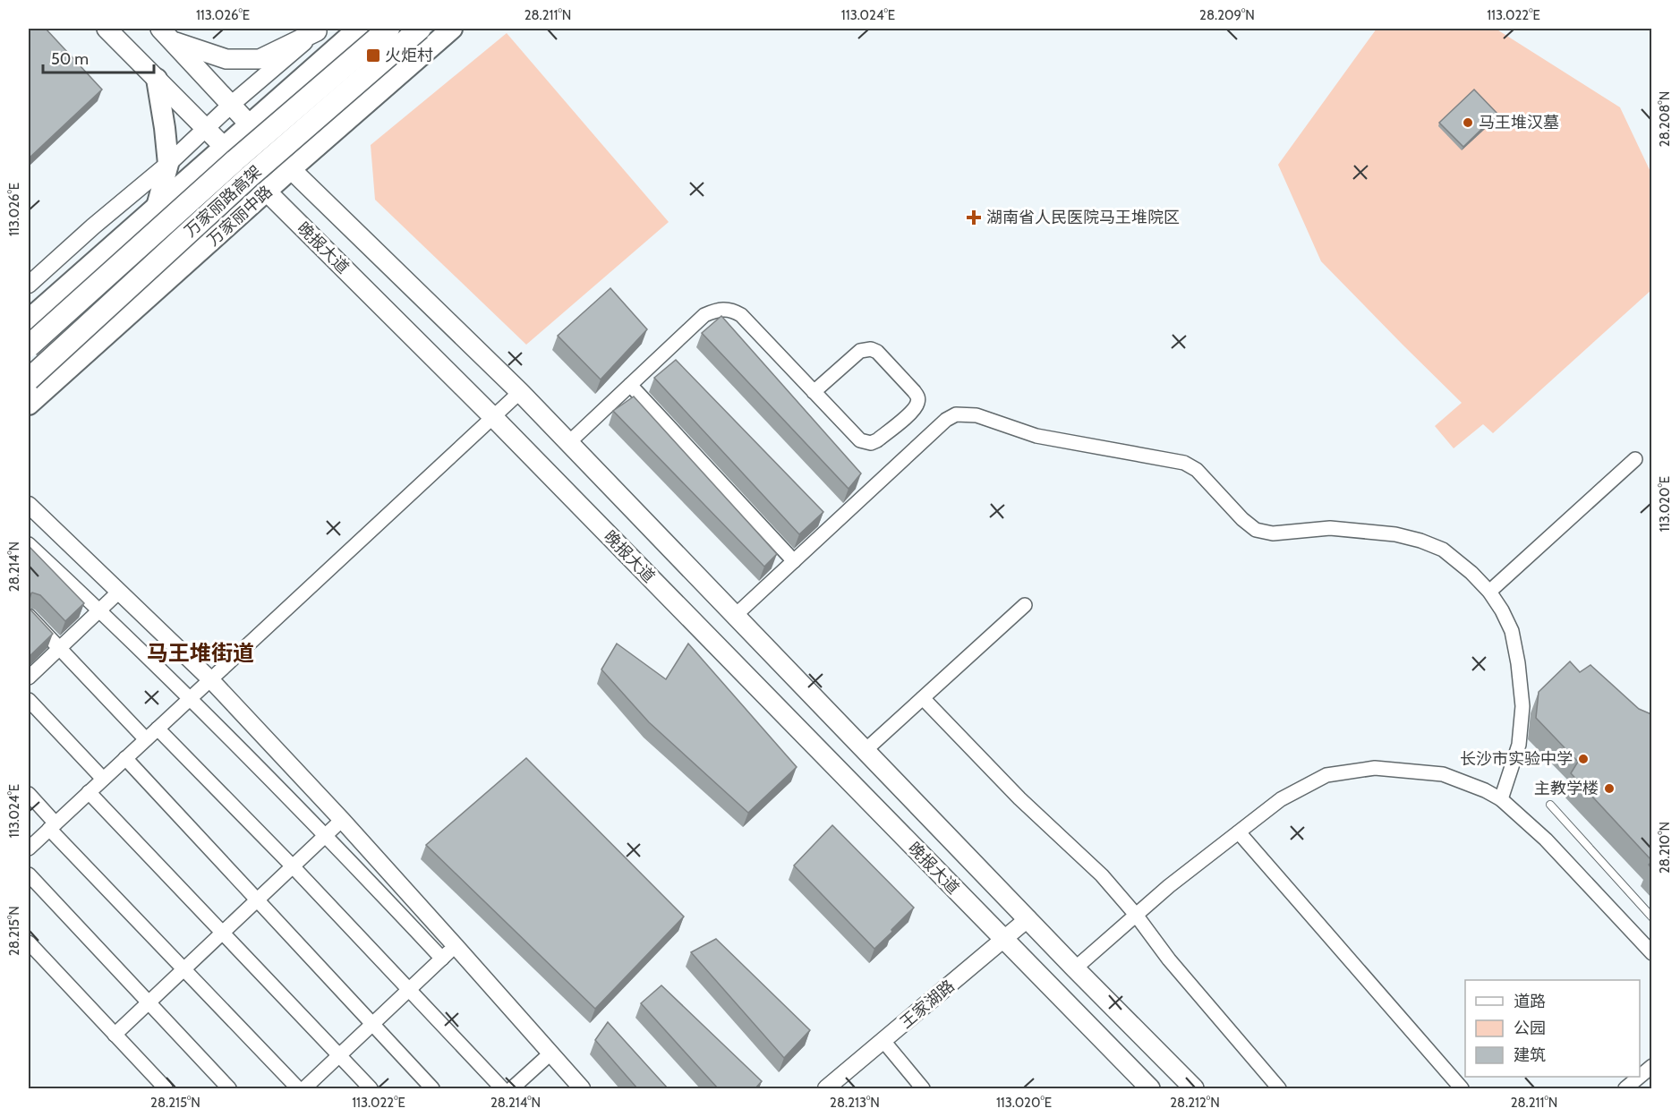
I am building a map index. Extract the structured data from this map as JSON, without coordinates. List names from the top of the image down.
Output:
{
  "streets": {
    "highway": ["万家丽路高架"],
    "main road": ["万家丽中路", "晚报大道"],
    "street": ["王家湖路"]
  },
  "crossings": [
    ["万家丽中路", "晚报大道"],
    ["晚报大道", "王家湖路"]
  ],
  "districts": ["马王堆街道"],
  "places": {
    "transit": ["火炬村"],
    "other": ["马王堆汉墓", "长沙市实验中学", "主教学楼"],
    "health": ["湖南省人民医院马王堆院区"]
  },
  "legend": ["道路", "公园", "建筑"],
  "scale_bar": "50 m",
  "coordinates": [
    "113.026°E",
    "28.211°N",
    "113.024°E",
    "28.209°N",
    "113.022°E",
    "28.208°N",
    "113.020°E",
    "28.214°N",
    "28.210°N",
    "28.215°N",
    "28.213°N",
    "28.212°N"
  ]
}
